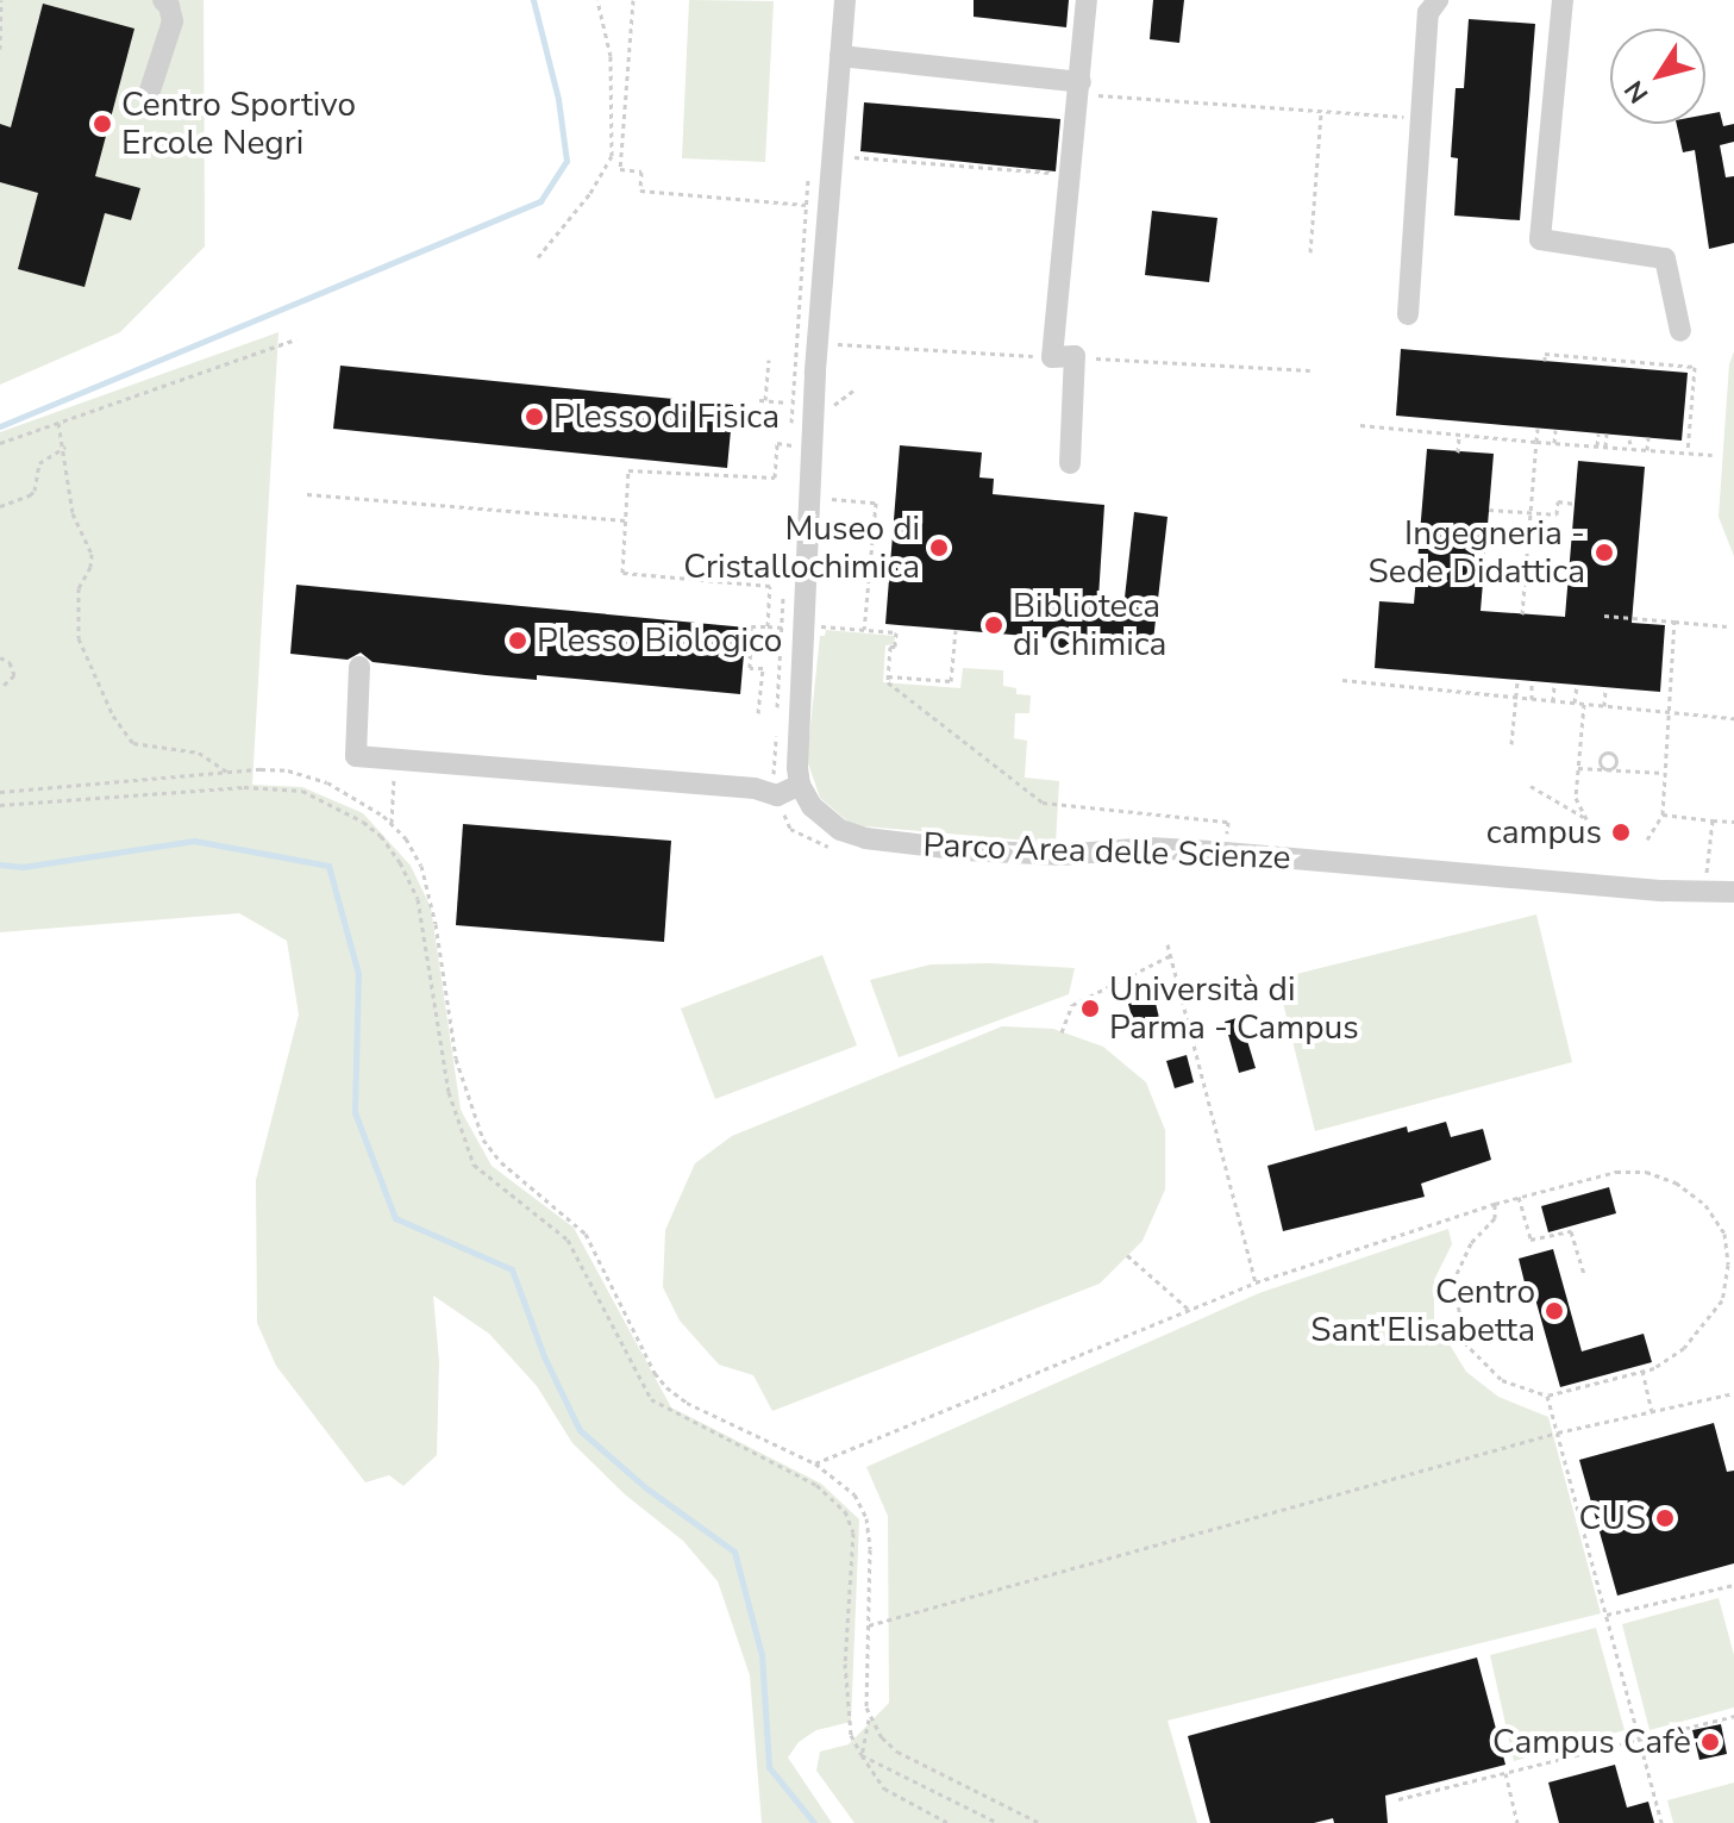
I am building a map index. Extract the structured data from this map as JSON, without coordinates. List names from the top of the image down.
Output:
{
  "streets": {
    "street": ["Parco Area delle Scienze"]
  },
  "places": [
    "Centro Sportivo Ercole Negri",
    "Plesso di Fisica",
    "Museo di Cristallochimica",
    "Ingegneria - Sede Didattica",
    "Biblioteca di Chimica",
    "Plesso Biologico",
    "campus",
    "Università di Parma - Campus",
    "Centro Sant'Elisabetta",
    "CUS",
    "Campus Cafè"
  ],
  "north": "bottom left"
}
